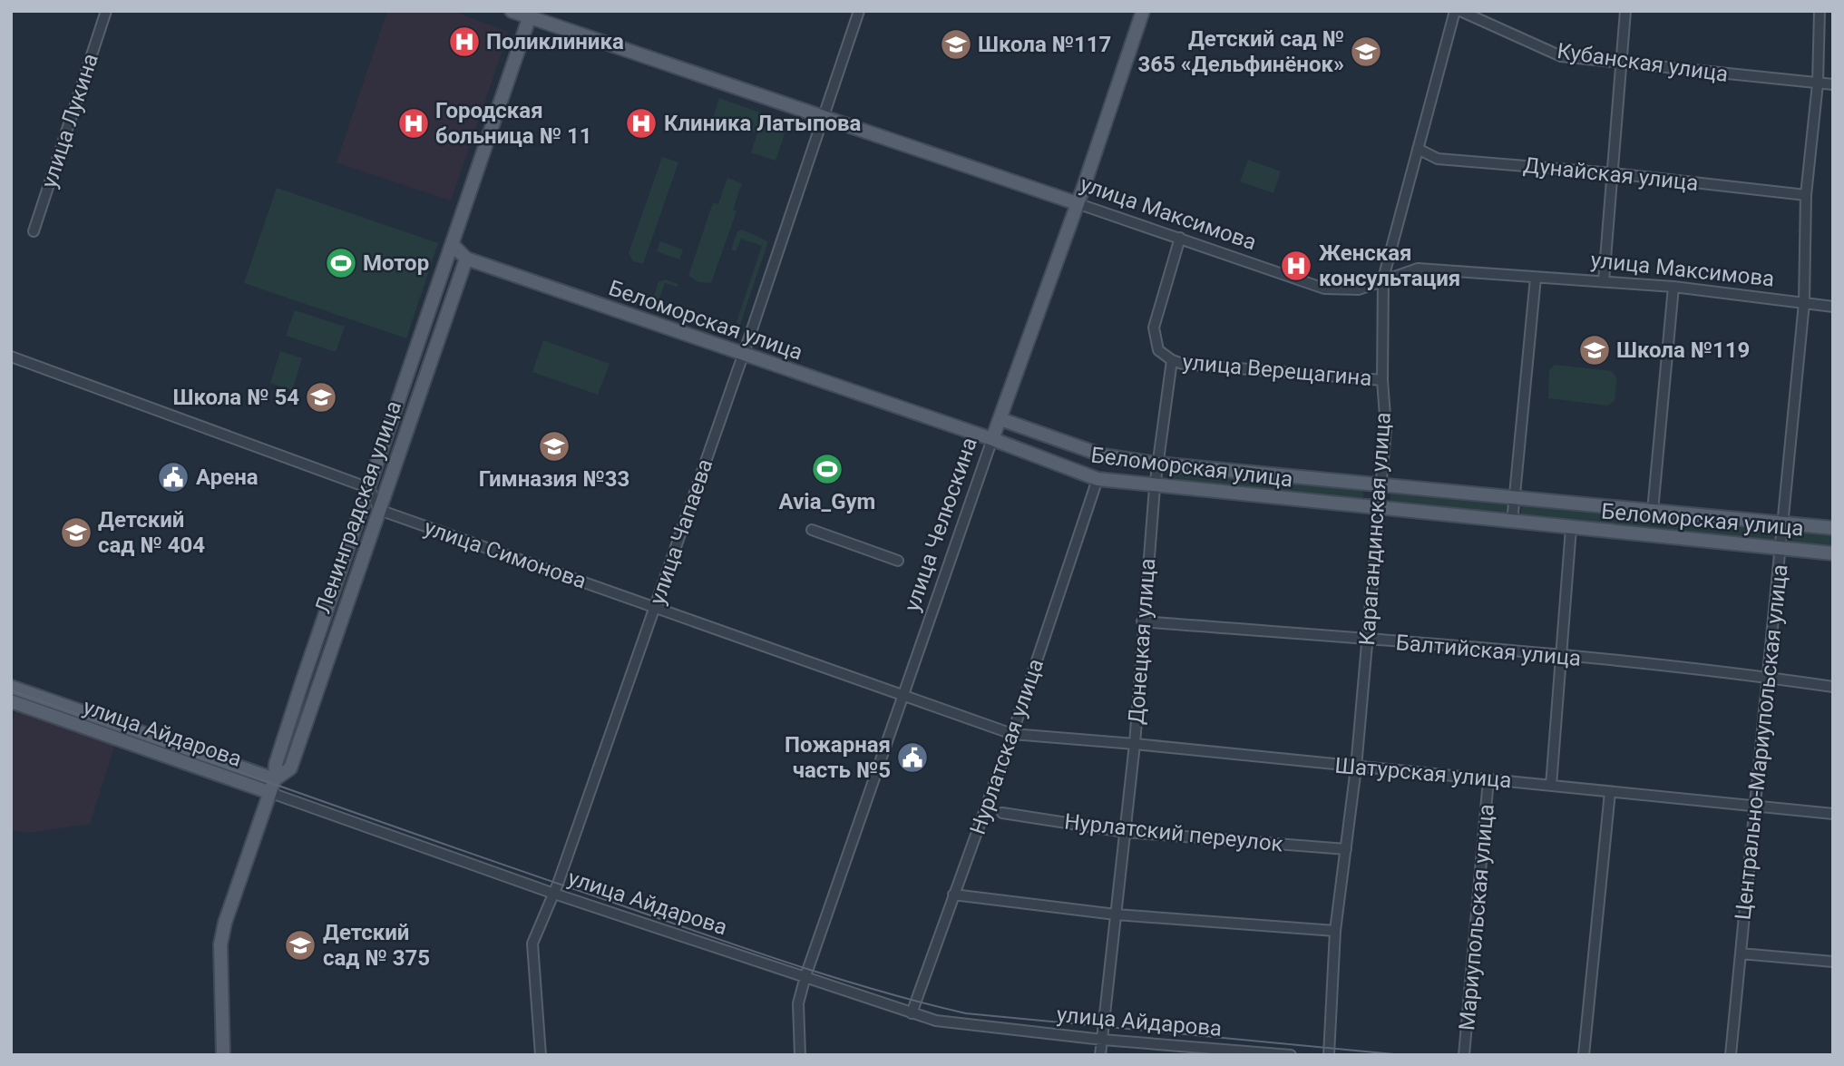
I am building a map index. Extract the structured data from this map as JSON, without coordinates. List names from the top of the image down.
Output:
{
  "streets": {
    "main road": [
      "улица Максимова",
      "Беломорская улица",
      "Ленинградская улица",
      "улица Челюскина",
      "улица Айдарова"
    ],
    "street": [
      "Кубанская улица",
      "улица Лукина",
      "Дунайская улица",
      "улица Верещагина",
      "Карагандинская улица",
      "улица Чапаева",
      "улица Симонова",
      "Донецкая улица",
      "Балтийская улица",
      "Центрально-Мариупольская улица",
      "Нурлатская улица",
      "Шатурская улица",
      "Нурлатский переулок",
      "Мариупольская улица"
    ]
  },
  "crossings": [
    ["Кубанская улица", "Центрально-Мариупольская улица"],
    ["Дунайская улица", "Карагандинская улица"],
    ["Дунайская улица", "Центрально-Мариупольская улица"],
    ["улица Максимова", "Ленинградская улица"],
    ["улица Максимова", "улица Челюскина"],
    ["улица Максимова", "Карагандинская улица"],
    ["улица Максимова", "улица Чапаева"],
    ["улица Максимова", "Центрально-Мариупольская улица"],
    ["Беломорская улица", "Ленинградская улица"],
    ["Беломорская улица", "улица Челюскина"],
    ["Беломорская улица", "Карагандинская улица"],
    ["Беломорская улица", "улица Чапаева"],
    ["Беломорская улица", "Донецкая улица"],
    ["Беломорская улица", "Центрально-Мариупольская улица"],
    ["Беломорская улица", "Нурлатская улица"],
    ["улица Верещагина", "Карагандинская улица"],
    ["улица Верещагина", "Донецкая улица"],
    ["Ленинградская улица", "улица Симонова"],
    ["Ленинградская улица", "улица Айдарова"],
    ["улица Челюскина", "улица Симонова"],
    ["улица Челюскина", "улица Айдарова"],
    ["Карагандинская улица", "Балтийская улица"],
    ["Карагандинская улица", "Шатурская улица"],
    ["Карагандинская улица", "Нурлатский переулок"],
    ["улица Чапаева", "улица Симонова"],
    ["улица Чапаева", "улица Айдарова"],
    ["улица Симонова", "Нурлатская улица"],
    ["улица Симонова", "Шатурская улица"],
    ["Донецкая улица", "Балтийская улица"],
    ["Донецкая улица", "улица Айдарова"],
    ["Донецкая улица", "Шатурская улица"],
    ["Донецкая улица", "Нурлатский переулок"],
    ["Балтийская улица", "Центрально-Мариупольская улица"],
    ["улица Айдарова", "Нурлатская улица"],
    ["Центрально-Мариупольская улица", "Шатурская улица"],
    ["Нурлатская улица", "Шатурская улица"],
    ["Шатурская улица", "Мариупольская улица"]
  ],
  "places": {
    "hospital": [
      "Поликлиника",
      "Городская больница № 11",
      "Клиника Латыпова",
      "Женская консультация"
    ],
    "school or university": [
      "Школа №117",
      "Детский сад № 365 «Дельфинёнок»",
      "Школа №119",
      "Школа № 54",
      "Гимназия №33",
      "Детский сад № 404",
      "Детский сад № 375"
    ],
    "sports": ["Мотор", "Avia_Gym"],
    "public building": ["Арена", "Пожарная часть №5"]
  }
}
